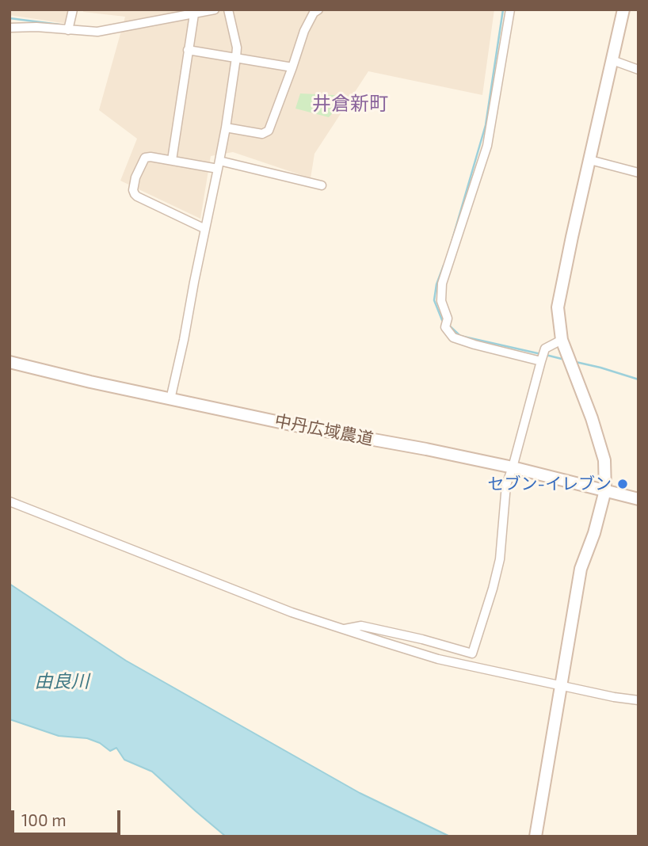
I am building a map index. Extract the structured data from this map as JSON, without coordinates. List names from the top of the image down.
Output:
{
  "streets": {
    "street": ["中丹広域農道"]
  },
  "districts": ["井倉新町"],
  "water": ["由良川"],
  "places": ["セブン-イレブン"],
  "scale_bar": "100 m"
}
